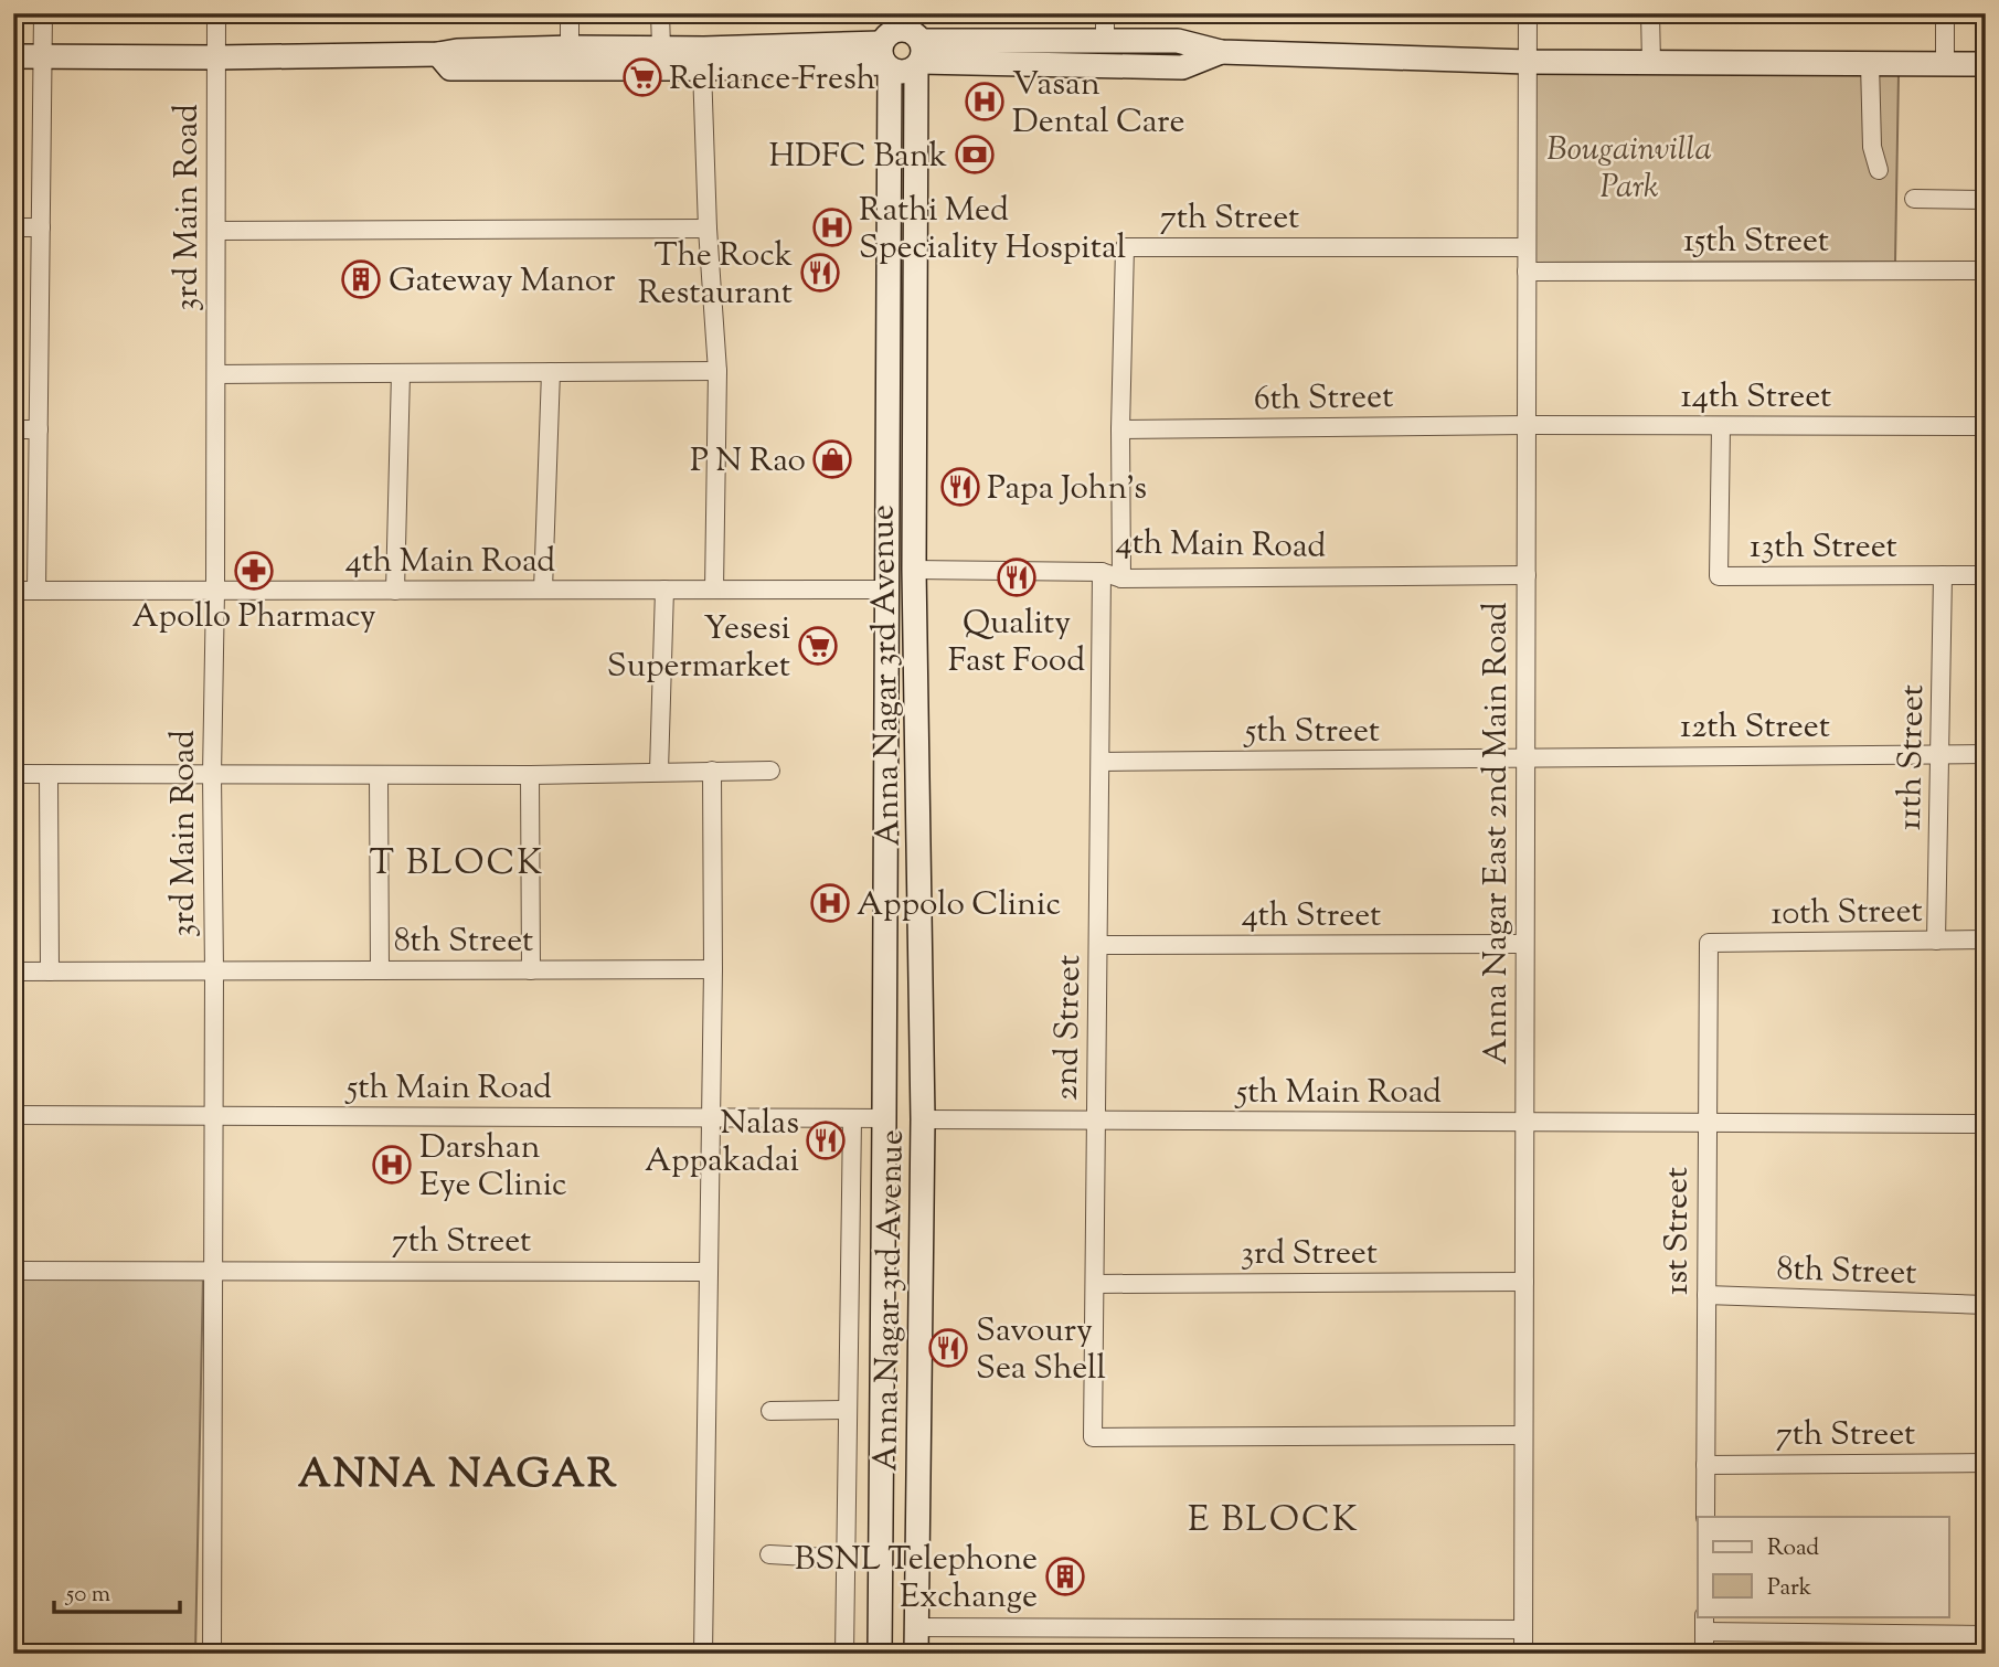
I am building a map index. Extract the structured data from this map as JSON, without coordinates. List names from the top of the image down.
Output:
{
  "streets": {
    "main road": ["Anna Nagar 3rd Avenue"],
    "street": [
      "3rd Main Road",
      "7th Street",
      "15th Street",
      "14th Street",
      "6th Street",
      "4th Main Road",
      "13th Street",
      "12th Street",
      "5th Street",
      "11th Street",
      "Anna Nagar East 2nd Main Road",
      "10th Street",
      "4th Street",
      "8th Street",
      "2nd Street",
      "5th Main Road",
      "1st Street",
      "3rd Street"
    ]
  },
  "crossings": [
    ["3rd Main Road", "7th Street"],
    ["3rd Main Road", "4th Main Road"],
    ["3rd Main Road", "8th Street"],
    ["3rd Main Road", "5th Main Road"],
    ["7th Street", "6th Street"],
    ["7th Street", "4th Main Road"],
    ["7th Street", "Anna Nagar East 2nd Main Road"],
    ["7th Street", "1st Street"],
    ["15th Street", "Anna Nagar East 2nd Main Road"],
    ["14th Street", "6th Street"],
    ["14th Street", "13th Street"],
    ["14th Street", "Anna Nagar East 2nd Main Road"],
    ["6th Street", "Anna Nagar East 2nd Main Road"],
    ["4th Main Road", "Anna Nagar 3rd Avenue"],
    ["4th Main Road", "Anna Nagar East 2nd Main Road"],
    ["4th Main Road", "2nd Street"],
    ["13th Street", "11th Street"],
    ["Anna Nagar 3rd Avenue", "5th Main Road"],
    ["12th Street", "5th Street"],
    ["12th Street", "11th Street"],
    ["12th Street", "Anna Nagar East 2nd Main Road"],
    ["5th Street", "Anna Nagar East 2nd Main Road"],
    ["5th Street", "2nd Street"],
    ["11th Street", "10th Street"],
    ["Anna Nagar East 2nd Main Road", "4th Street"],
    ["Anna Nagar East 2nd Main Road", "2nd Street"],
    ["Anna Nagar East 2nd Main Road", "5th Main Road"],
    ["Anna Nagar East 2nd Main Road", "3rd Street"],
    ["10th Street", "1st Street"],
    ["4th Street", "2nd Street"],
    ["8th Street", "1st Street"],
    ["2nd Street", "5th Main Road"],
    ["2nd Street", "3rd Street"],
    ["5th Main Road", "1st Street"]
  ],
  "districts": ["T BLOCK", "ANNA NAGAR", "E BLOCK"],
  "parks": ["Bougainvilla Park"],
  "places": {
    "supermarket": ["Reliance Fresh", "Yesesi Supermarket"],
    "hospital": [
      "Vasan Dental Care",
      "Rathi Med Speciality Hospital",
      "Appolo Clinic",
      "Darshan Eye Clinic"
    ],
    "bank": ["HDFC Bank"],
    "restaurant": [
      "The Rock Restaurant",
      "Papa John's",
      "Quality Fast Food",
      "Nalas Appakadai",
      "Savoury Sea Shell"
    ],
    "building": ["Gateway Manor", "BSNL Telephone Exchange"],
    "shop": ["P N Rao"],
    "pharmacy": ["Apollo Pharmacy"]
  },
  "legend": ["Road", "Park"],
  "scale_bar": "50 m"
}
